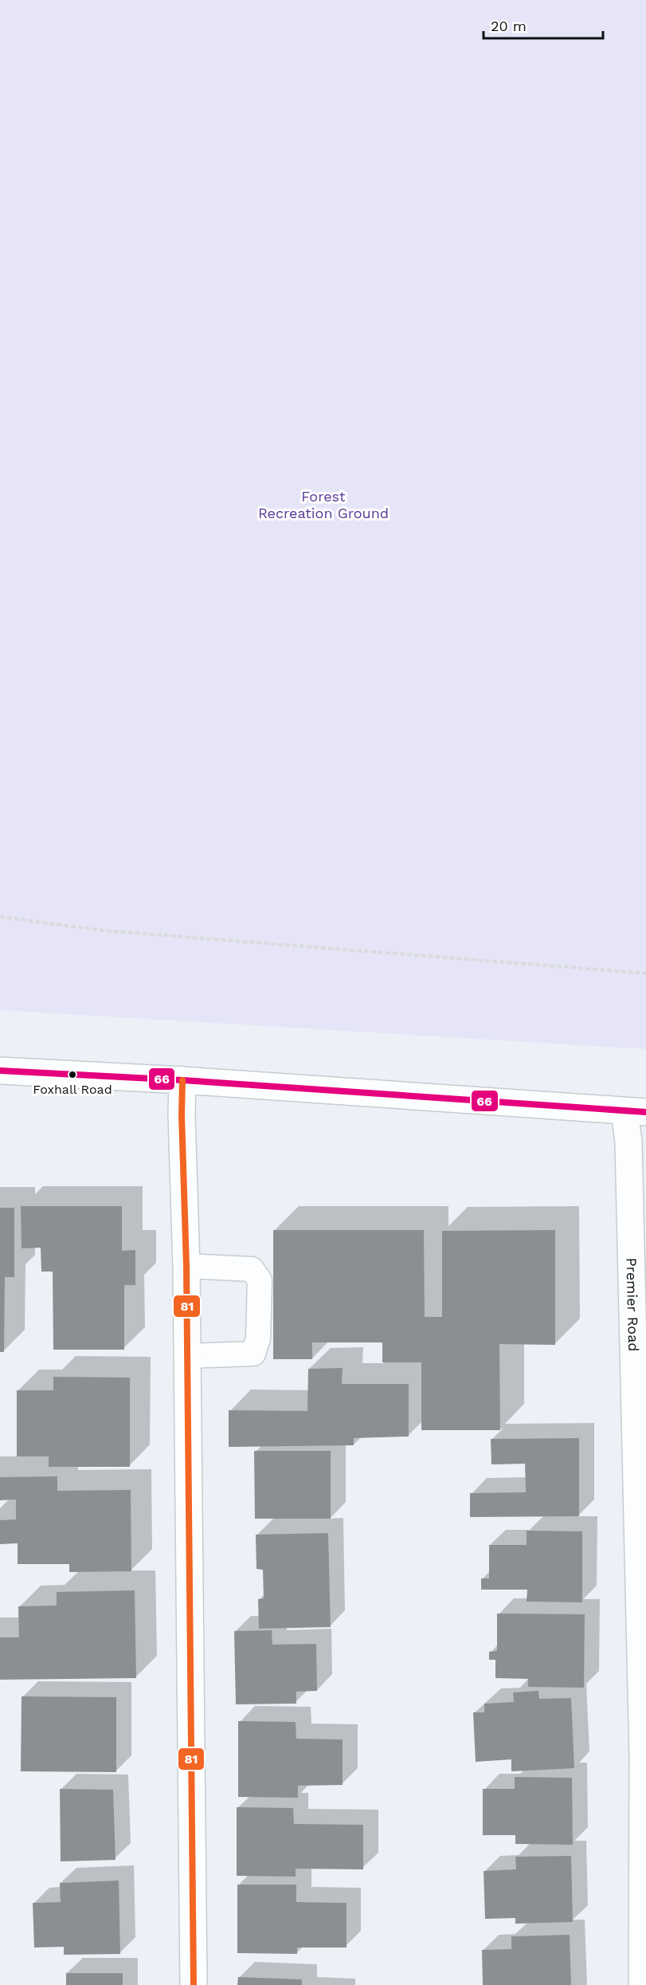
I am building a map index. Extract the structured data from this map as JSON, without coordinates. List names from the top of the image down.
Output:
{
  "streets": {
    "street": ["Premier Road"]
  },
  "parks": ["Forest Recreation Ground"],
  "places": ["Foxhall Road"],
  "lines": ["transit line 66", "transit line 81"],
  "scale_bar": "20 m"
}
